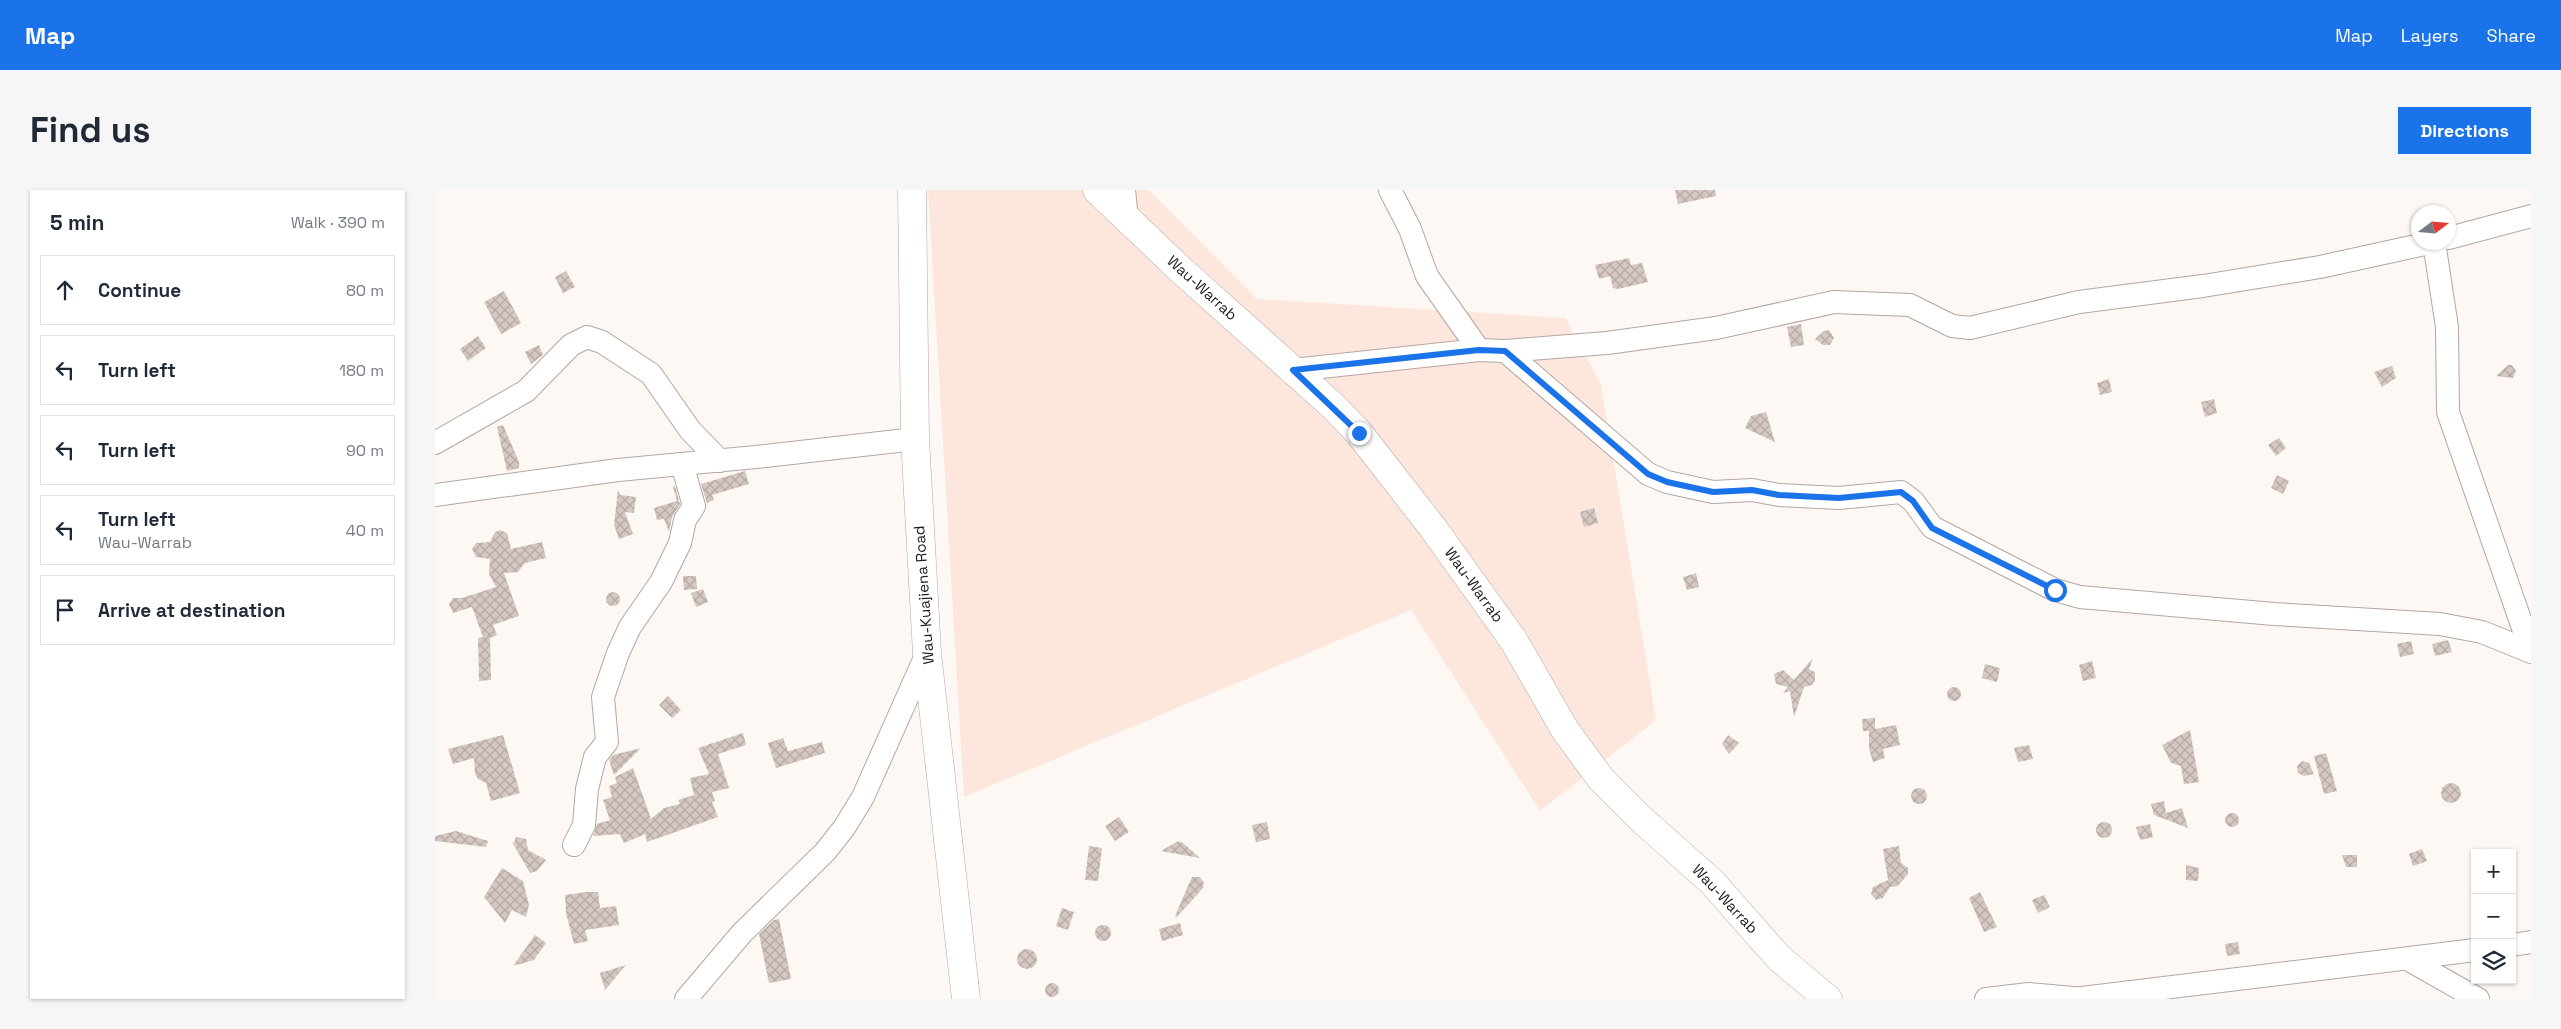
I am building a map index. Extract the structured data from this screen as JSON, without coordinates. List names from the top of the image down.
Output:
{
  "streets": {
    "main road": ["Wau-Warrab", "Wau-Kuajiena Road"]
  },
  "north": "right",
  "page": {
    "header": "Map",
    "nav": ["Map", "Layers", "Share"],
    "buttons": "Directions",
    "title": "Find us",
    "heading": ["5 min", "Walk · 390 m"],
    "list": [
      ["Continue", "80 m"],
      ["Turn left", "180 m"],
      ["Turn left", "90 m"],
      ["Turn left", "Wau-Warrab", "40 m"],
      "Arrive at destination"
    ],
    "map_buttons": ["+", "−"]
  }
}
